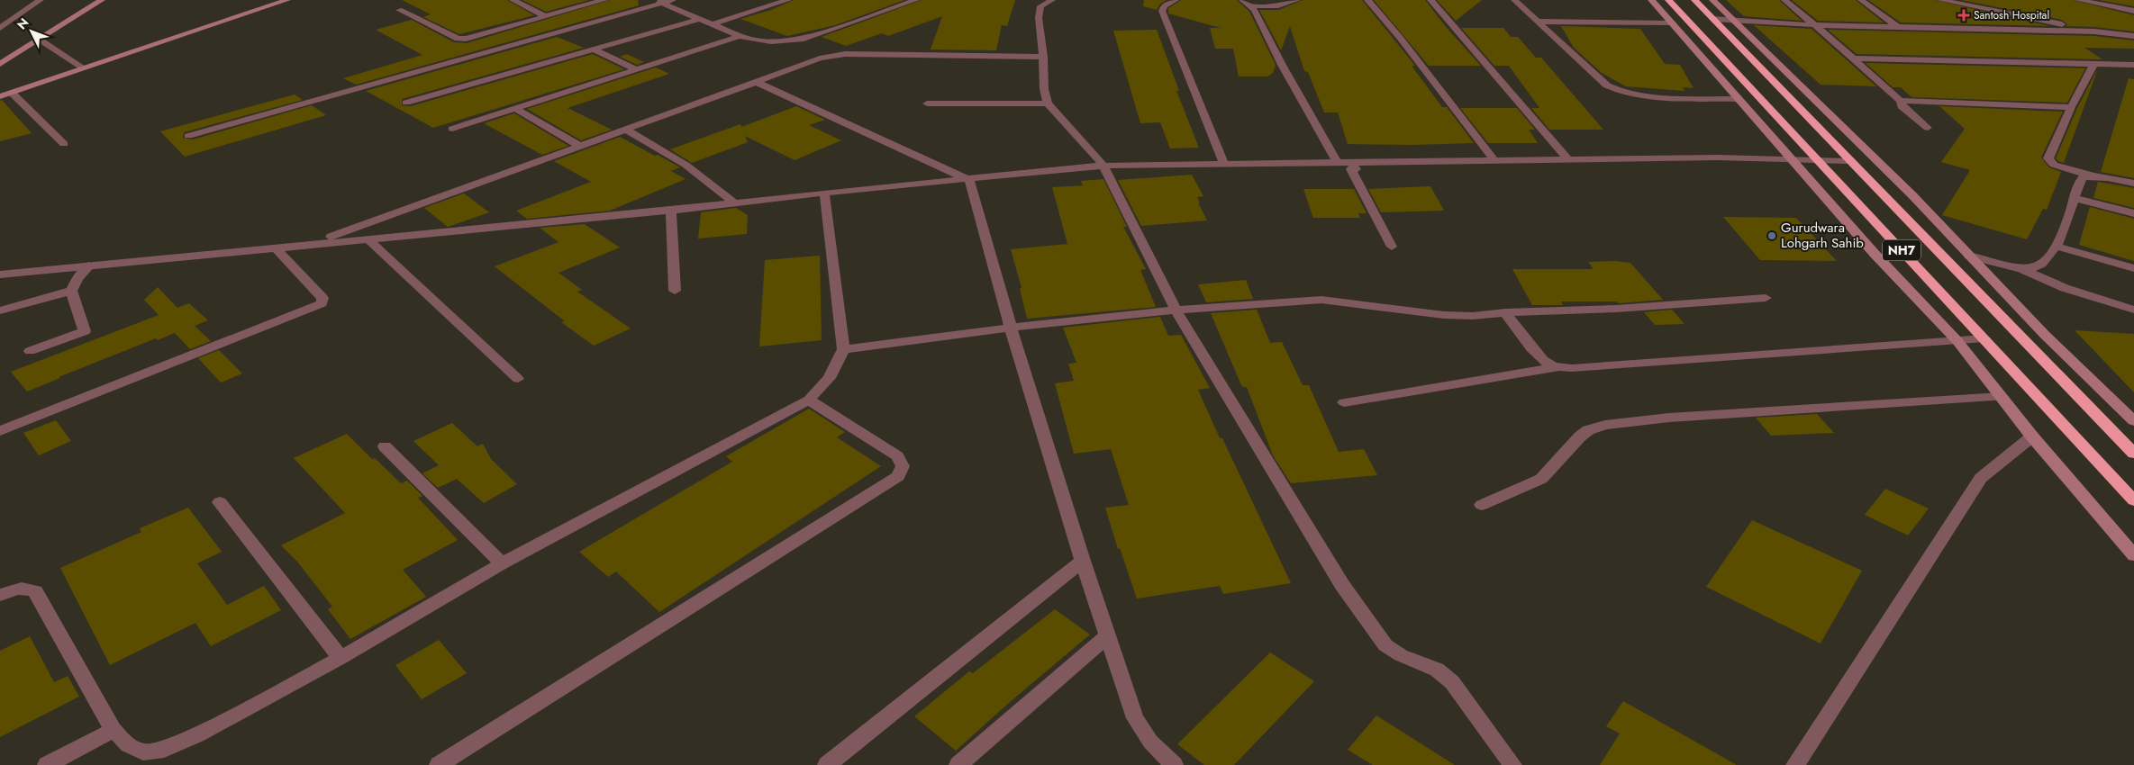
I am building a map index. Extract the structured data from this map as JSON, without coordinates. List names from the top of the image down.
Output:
{
  "streets": {
    "highway": ["NH7"]
  },
  "places": {
    "health": ["Santosh Hospital"],
    "other": ["Gurudwara Lohgarh Sahib"]
  },
  "north": "top left"
}
